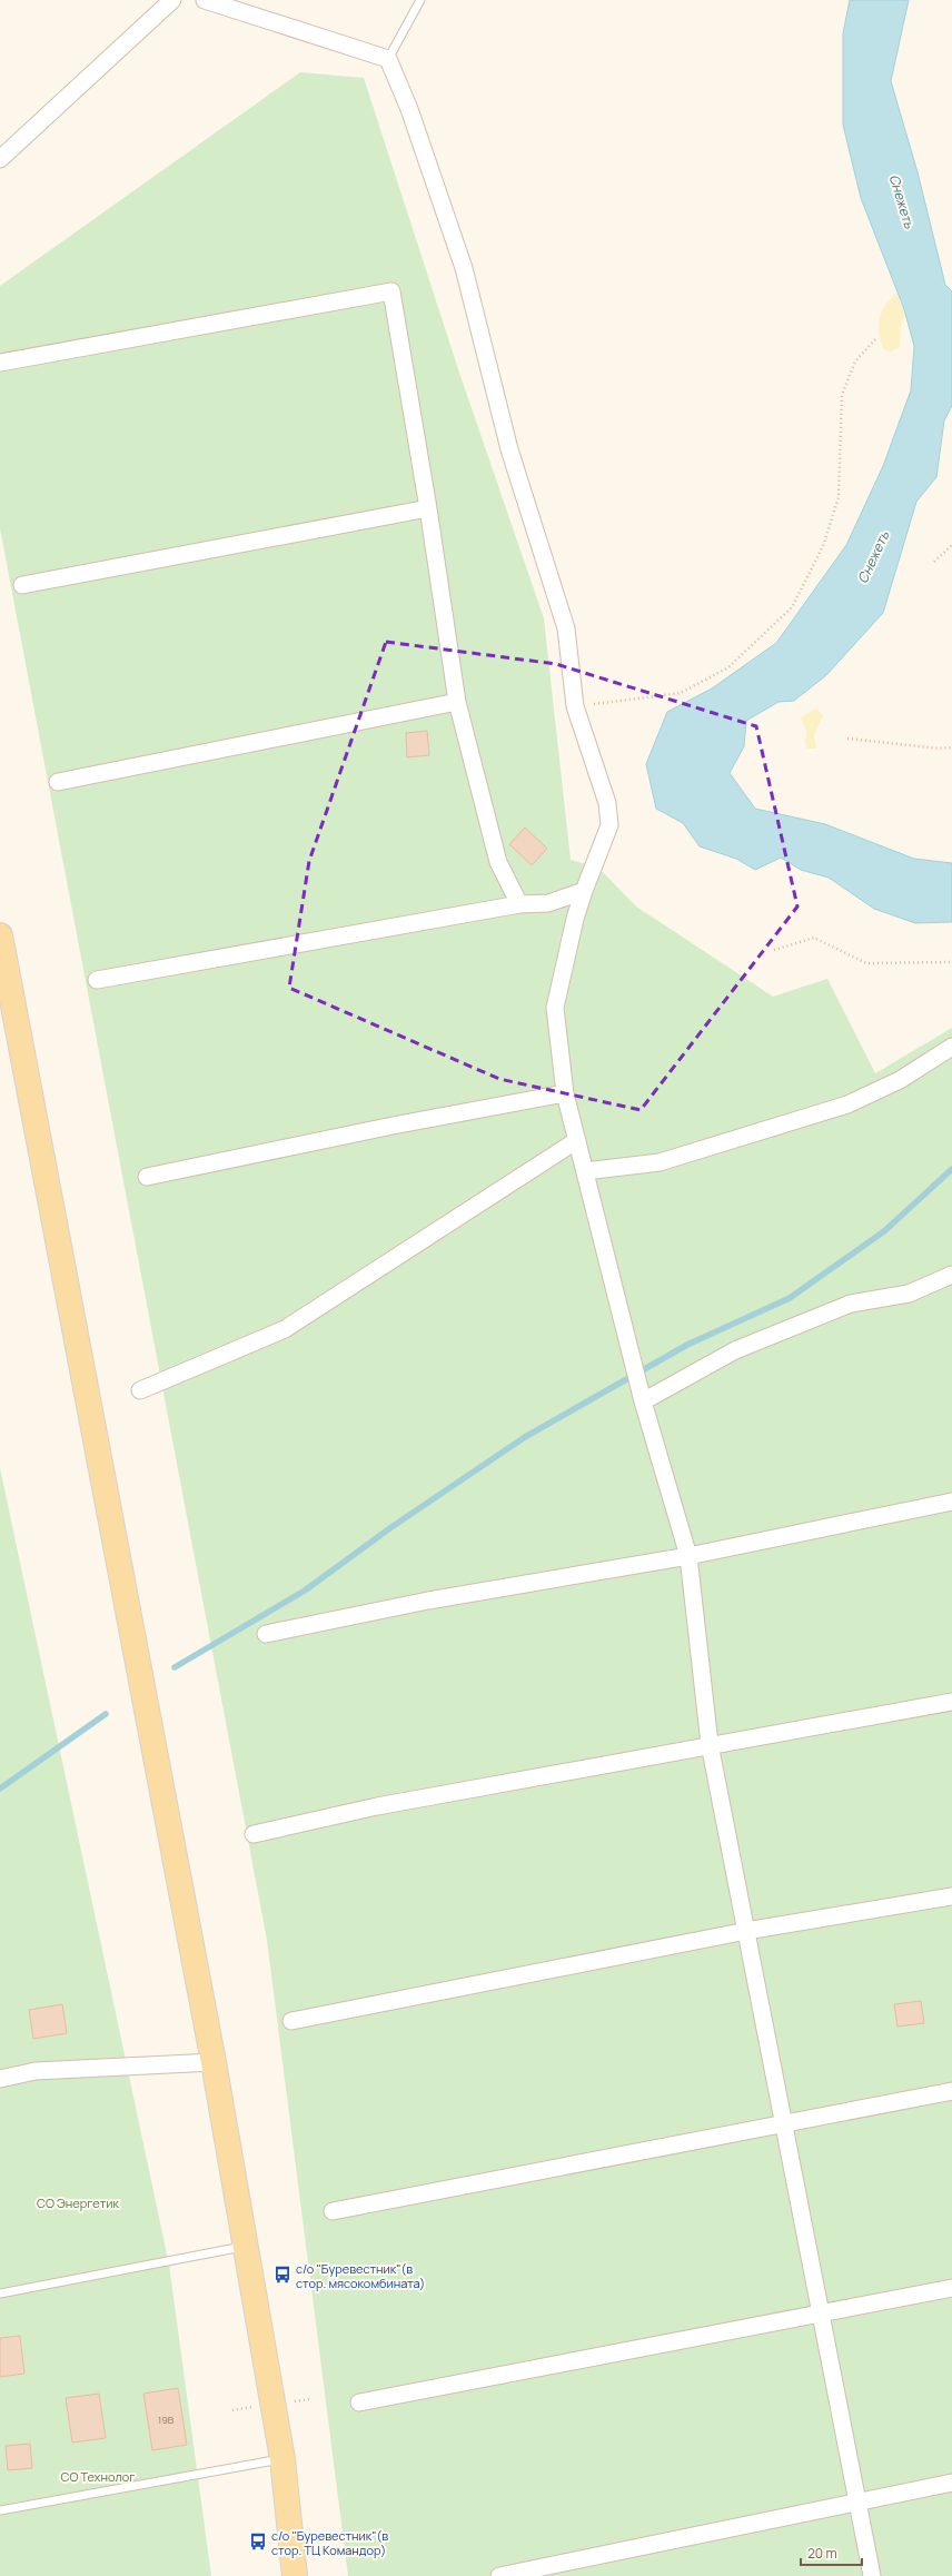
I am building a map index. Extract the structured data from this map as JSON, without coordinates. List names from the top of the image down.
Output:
{
  "water": ["Снежеть"],
  "parks": ["СО Энергетик", "СО Технолог"],
  "places": {
    "bus stop": ["с/о \"Буревестник\"(в стор. мясокомбината)", "с/о \"Буревестник\"(в стор. ТЦ Командор)"]
  },
  "house_numbers": ["19В"],
  "scale_bar": "20 m"
}
